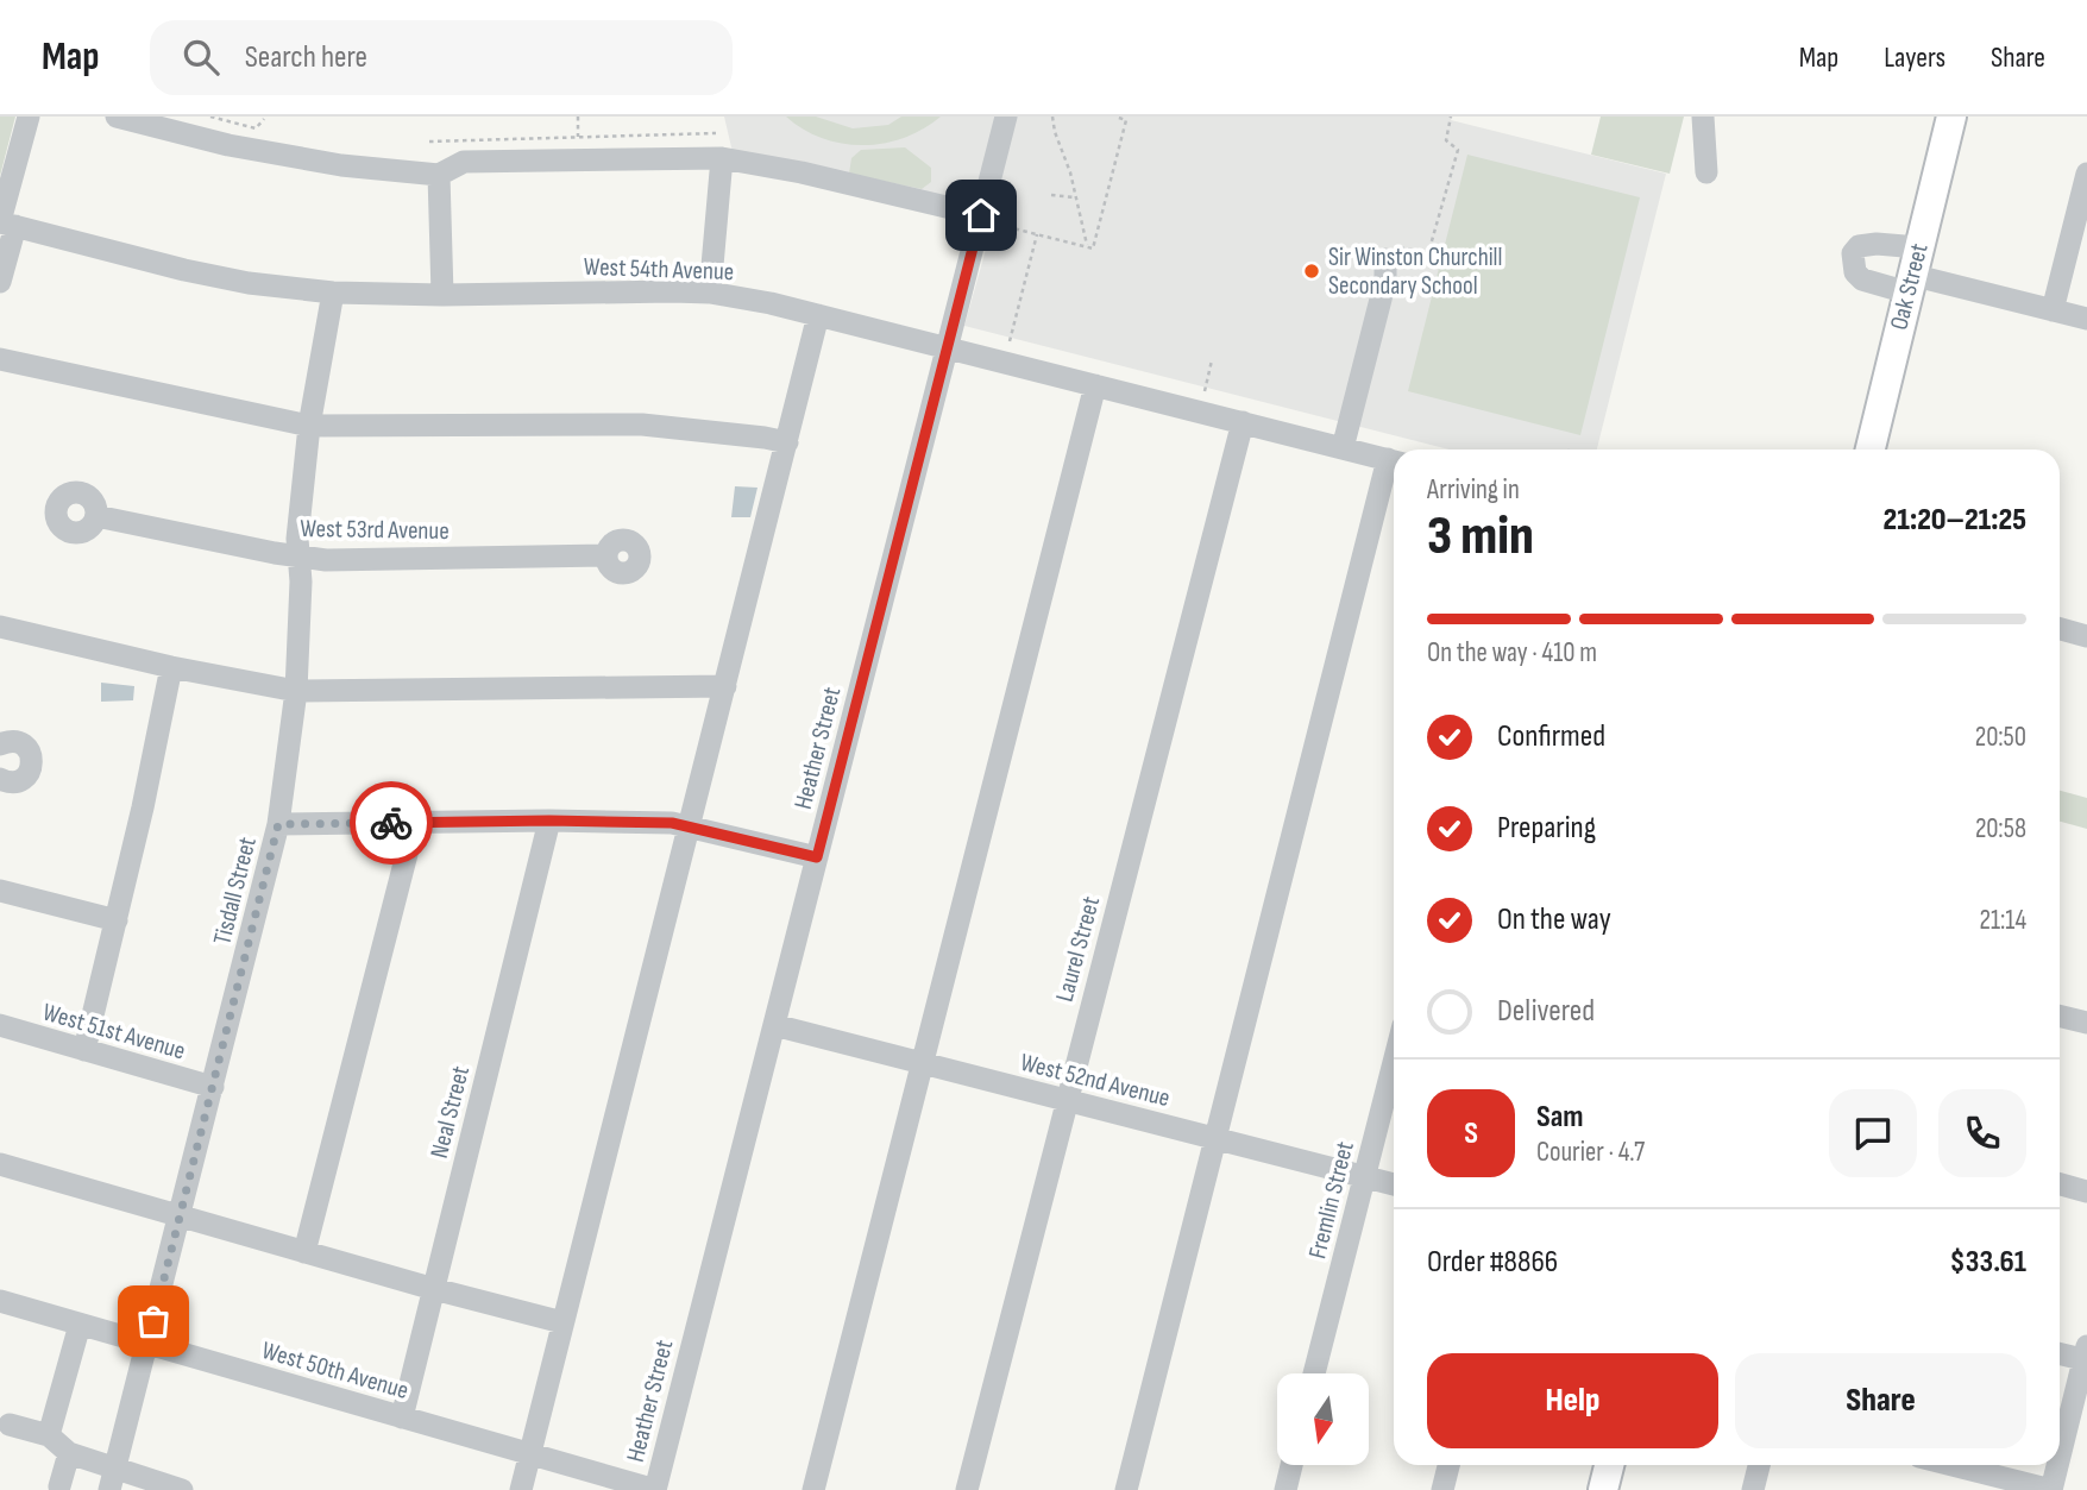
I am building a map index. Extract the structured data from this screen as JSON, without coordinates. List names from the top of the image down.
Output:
{
  "streets": {
    "main road": ["Oak Street"],
    "street": [
      "West 54th Avenue",
      "West 53rd Avenue",
      "Heather Street",
      "Tisdall Street",
      "Laurel Street",
      "West 51st Avenue",
      "West 52nd Avenue",
      "Neal Street",
      "Fremlin Street",
      "West 50th Avenue"
    ]
  },
  "crossings": [
    ["West 54th Avenue", "Heather Street"],
    ["West 54th Avenue", "Tisdall Street"],
    ["West 54th Avenue", "Laurel Street"],
    ["West 53rd Avenue", "Tisdall Street"],
    ["Heather Street", "West 52nd Avenue"],
    ["Heather Street", "West 50th Avenue"],
    ["Tisdall Street", "West 51st Avenue"],
    ["Tisdall Street", "West 50th Avenue"],
    ["Laurel Street", "West 52nd Avenue"],
    ["West 52nd Avenue", "Fremlin Street"],
    ["Neal Street", "West 50th Avenue"]
  ],
  "places": ["Sir Winston Churchill Secondary School"],
  "north": "bottom",
  "page": {
    "header": "Map",
    "search": "Search here",
    "nav": ["Map", "Layers", "Share"],
    "heading": ["3 min", "Arriving in", "21:20–21:25"],
    "panel": [
      "Sam",
      "Courier · 4.7",
      "Order #8866",
      "$33.61"
    ],
    "bar": "On the way · 410 m",
    "list": [
      ["Confirmed", "20:50"],
      ["Preparing", "20:58"],
      ["On the way", "21:14"],
      "Delivered"
    ],
    "round": "S",
    "buttons": ["Help", "Share"]
  }
}
